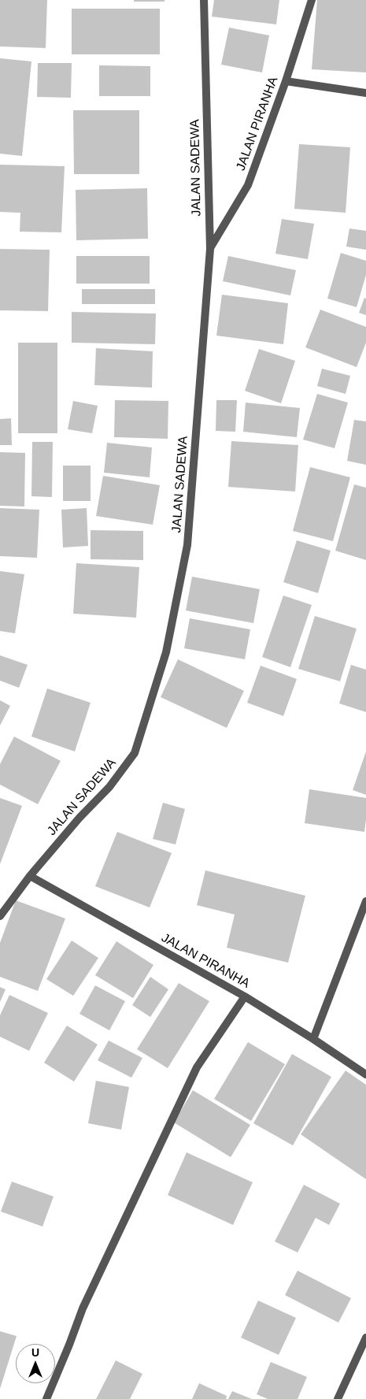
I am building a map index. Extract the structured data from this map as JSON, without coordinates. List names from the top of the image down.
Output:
{
  "streets": {
    "street": ["JALAN PIRANHA", "JALAN SADEWA"]
  },
  "crossings": [
    ["JALAN PIRANHA", "JALAN SADEWA"]
  ],
  "north": "top"
}
